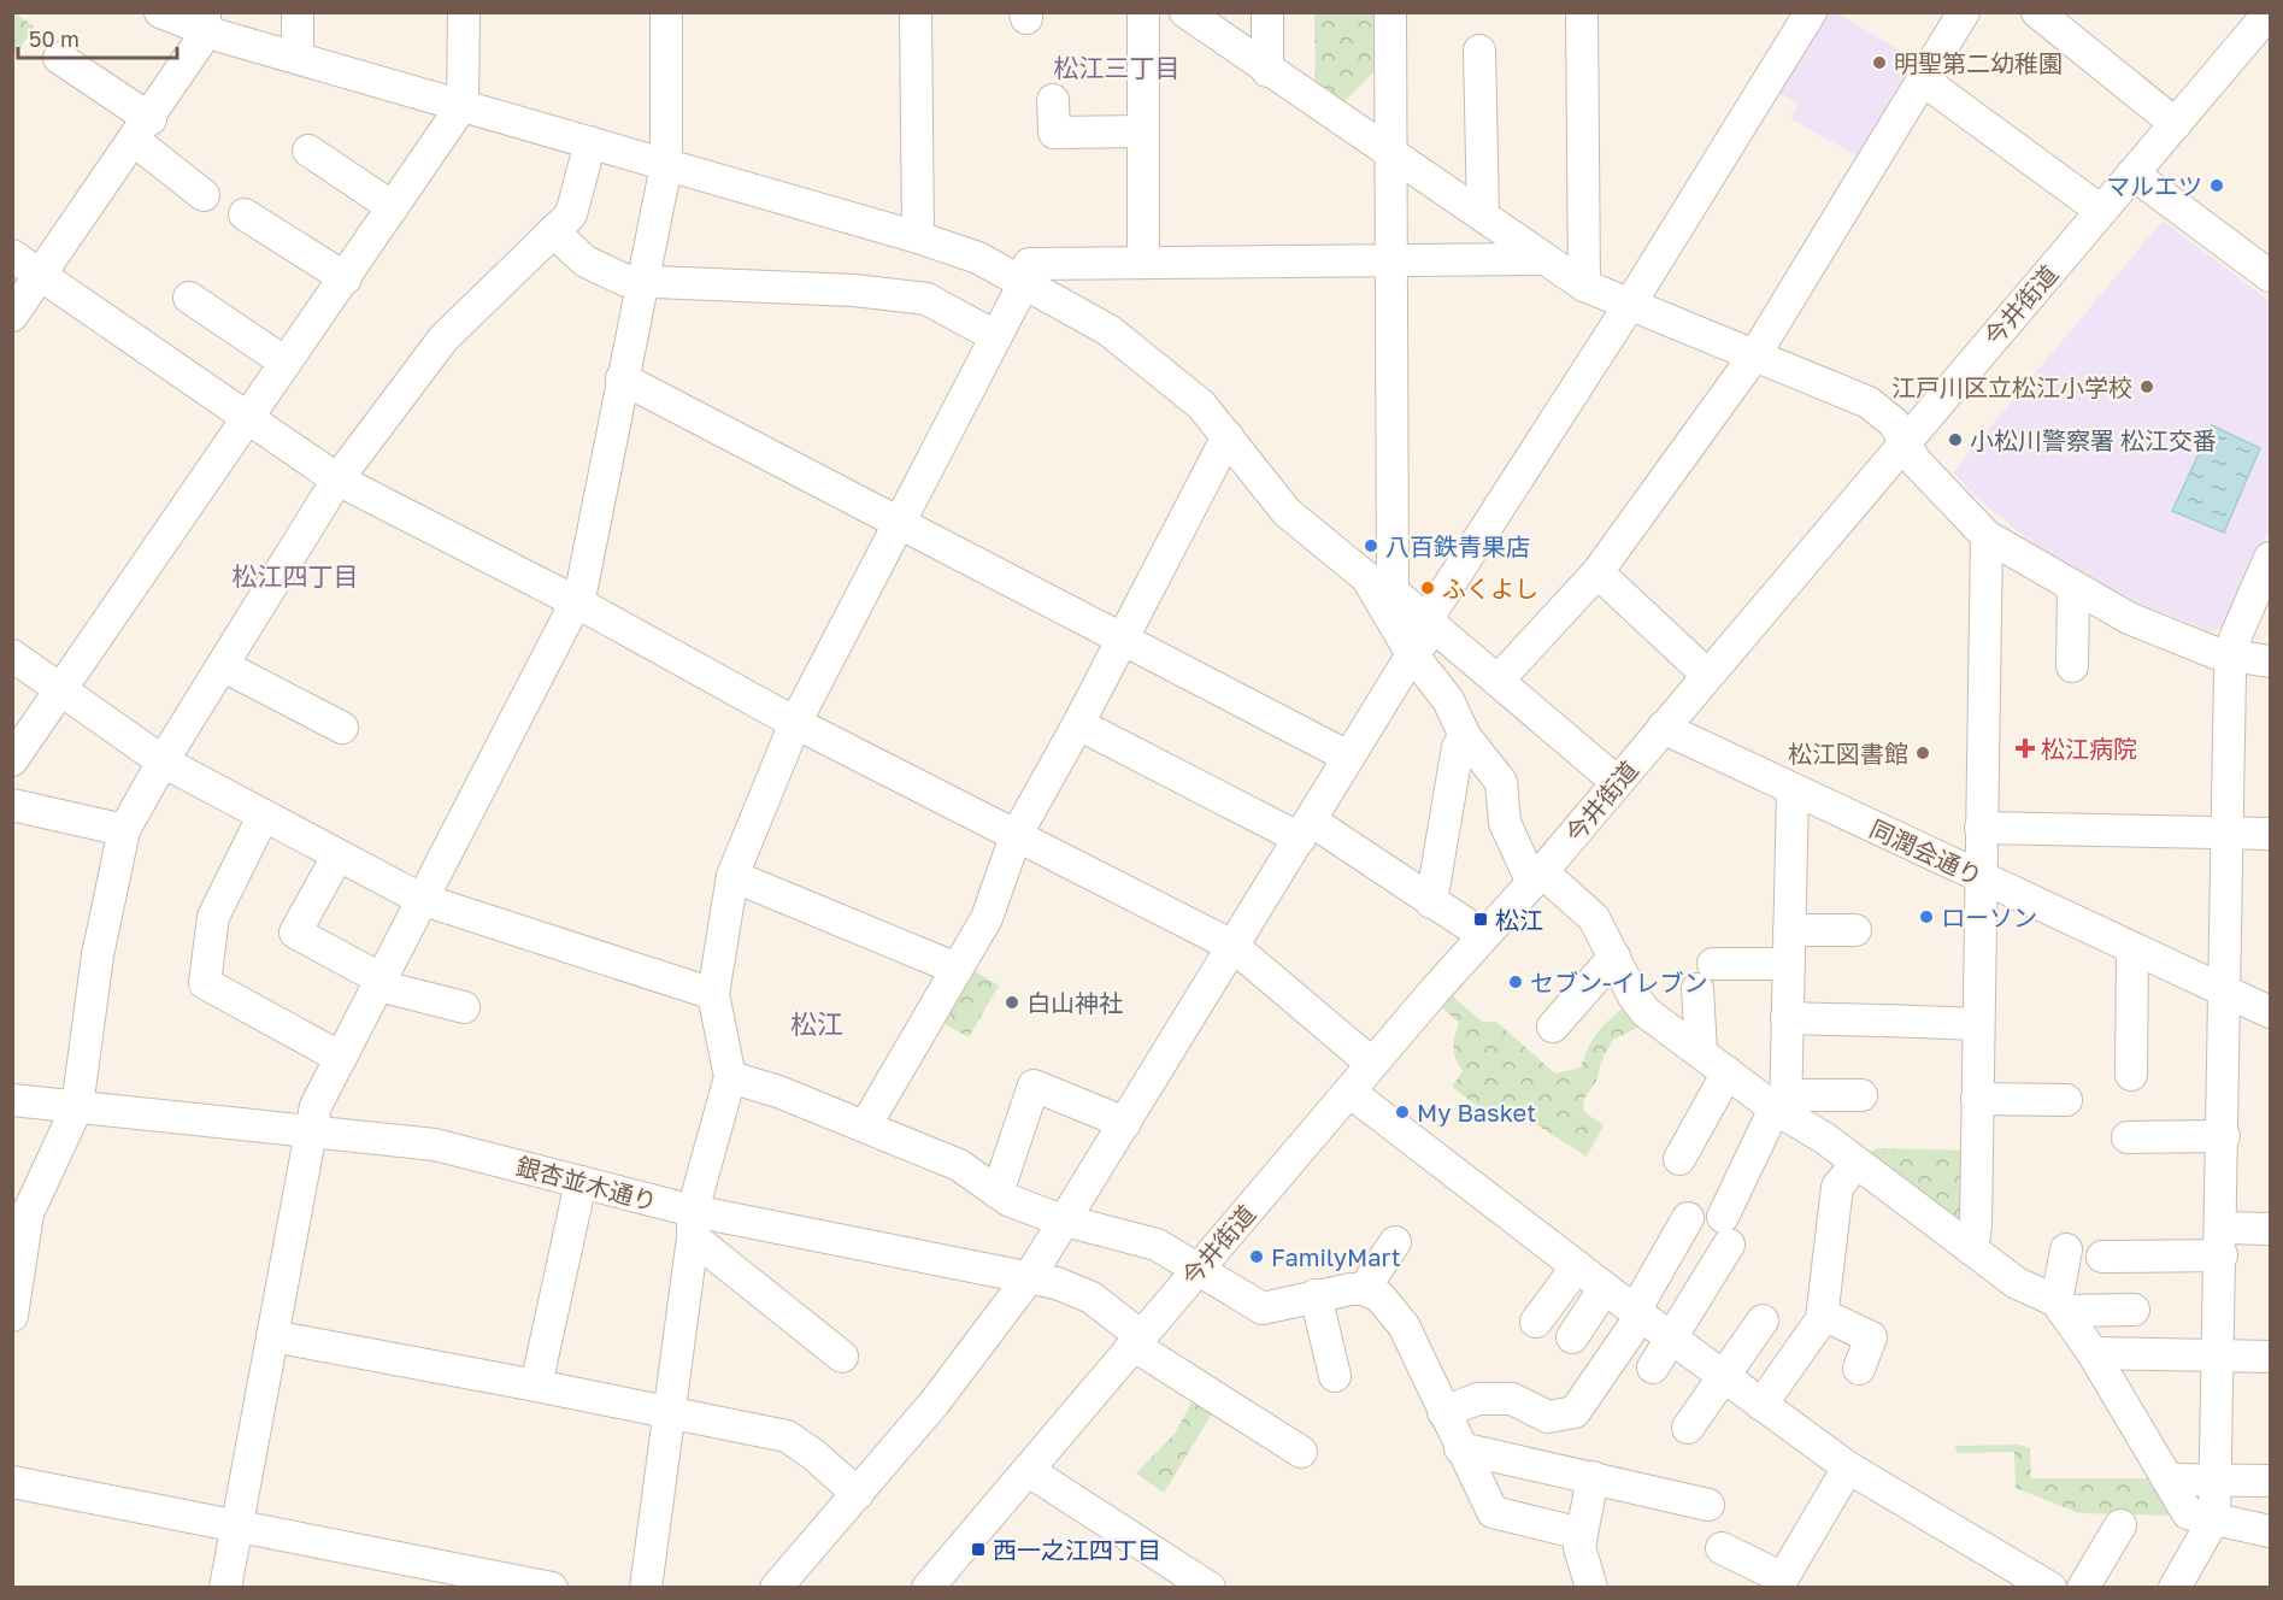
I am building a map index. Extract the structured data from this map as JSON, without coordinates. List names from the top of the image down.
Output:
{
  "streets": {
    "street": ["今井街道", "同潤会通り", "銀杏並木通り"]
  },
  "crossings": [
    ["今井街道", "同潤会通り"],
    ["今井街道", "銀杏並木通り"]
  ],
  "districts": ["松江三丁目", "松江四丁目", "松江"],
  "places": {
    "other": [
      "明聖第二幼稚園",
      "マルエツ",
      "江戸川区立松江小学校",
      "小松川警察署 松江交番",
      "八百鉄青果店",
      "ふくよし",
      "松江図書館",
      "ローソン",
      "セブン-イレブン",
      "白山神社",
      "My Basket",
      "FamilyMart"
    ],
    "health": ["松江病院"],
    "transit": ["松江", "西一之江四丁目"]
  },
  "scale_bar": "50 m"
}
